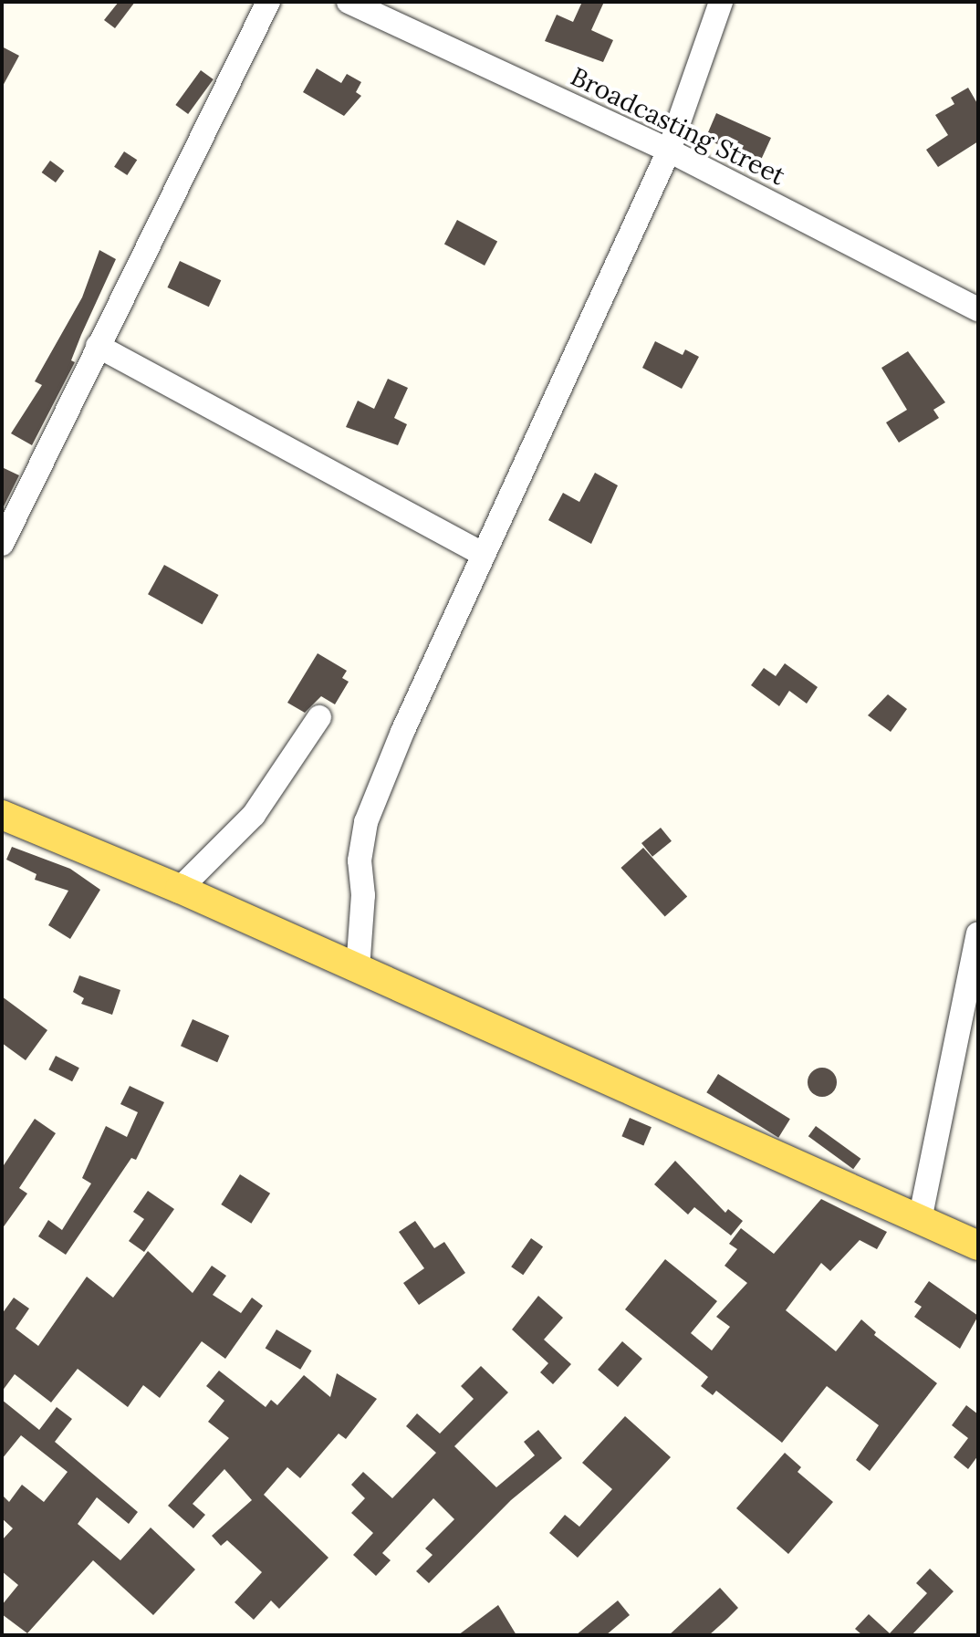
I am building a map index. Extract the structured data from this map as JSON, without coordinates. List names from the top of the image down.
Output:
{
  "streets": {
    "street": ["Broadcasting Street"]
  }
}
